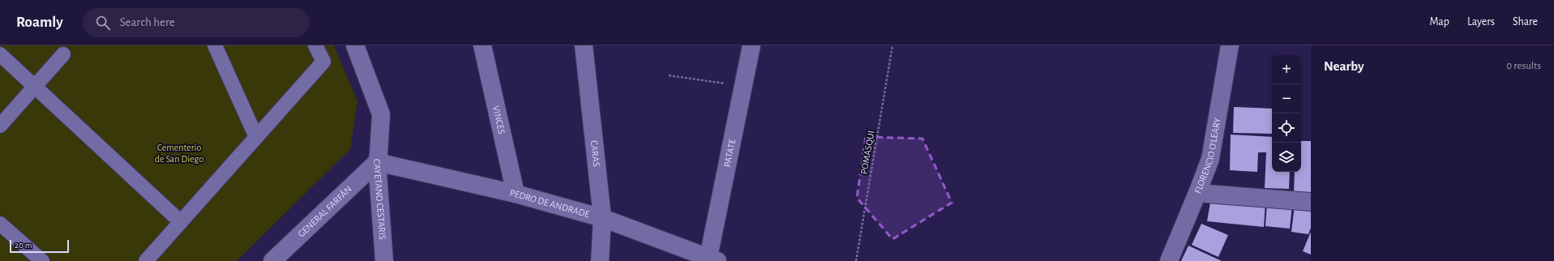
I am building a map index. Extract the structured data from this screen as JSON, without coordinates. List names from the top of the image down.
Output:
{
  "streets": {
    "street": [
      "VINCES",
      "CARAS",
      "PATATE",
      "FLORENCIO O'LEARY",
      "CAYETANO CESTARIS",
      "PEDRO DE ANDRADE",
      "GENERAL FARFÁN"
    ],
    "path": ["POMASQUI"]
  },
  "crossings": [
    ["VINCES", "PEDRO DE ANDRADE"],
    ["CARAS", "PEDRO DE ANDRADE"],
    ["PATATE", "PEDRO DE ANDRADE"],
    ["CAYETANO CESTARIS", "PEDRO DE ANDRADE"],
    ["CAYETANO CESTARIS", "GENERAL FARFÁN"],
    ["PEDRO DE ANDRADE", "GENERAL FARFÁN"]
  ],
  "parks": ["Cementerio de San Diego"],
  "scale_bar": "20 m",
  "page": {
    "header": "Roamly",
    "search": "Search here",
    "nav": ["Map", "Layers", "Share"],
    "heading": ["Nearby", "0 results"],
    "map_buttons": ["+", "−"],
    "scale": "20 m"
  }
}
